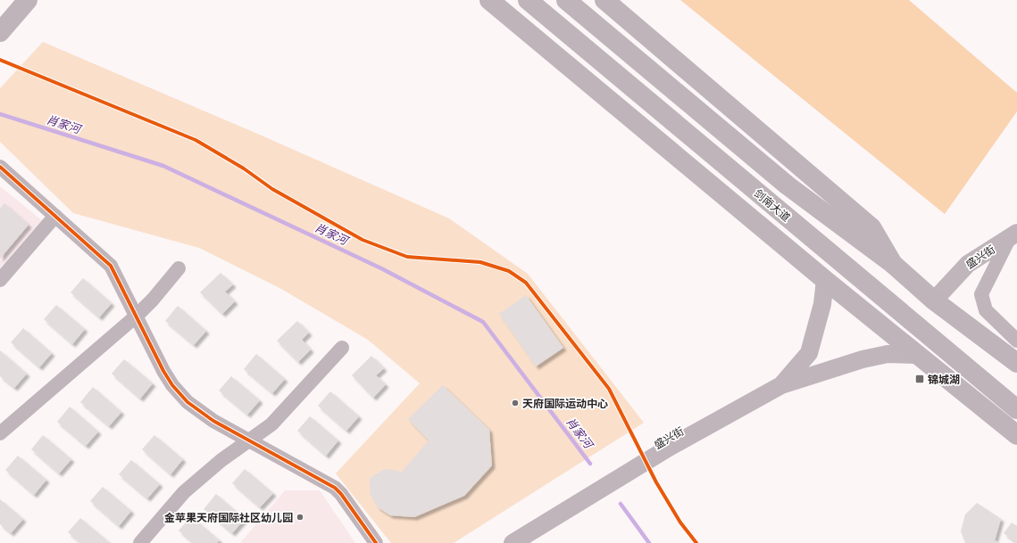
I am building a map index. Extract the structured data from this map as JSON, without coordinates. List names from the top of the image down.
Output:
{
  "streets": {
    "main road": ["剑南大道"],
    "street": ["盛兴街"]
  },
  "water": ["肖家河"],
  "places": {
    "transit": ["锦城湖"],
    "other": ["天府国际运动中心", "金苹果天府国际社区幼儿园"]
  }
}
